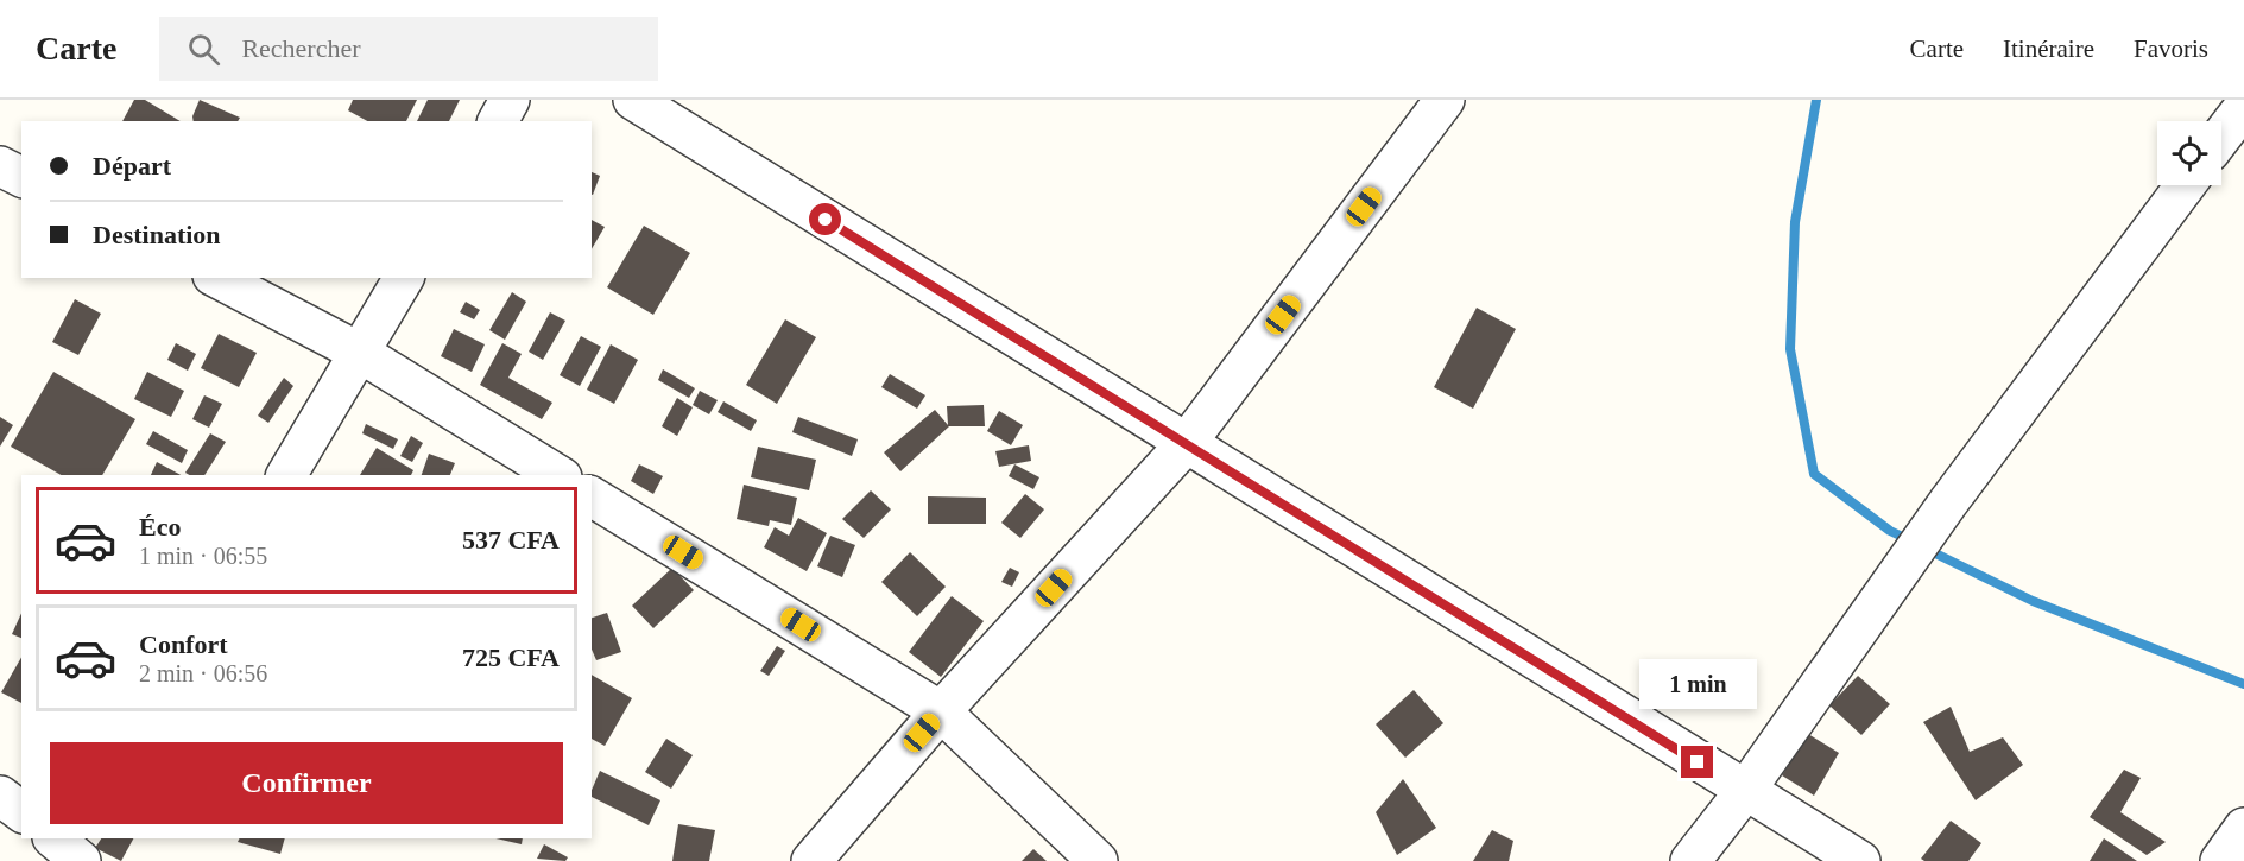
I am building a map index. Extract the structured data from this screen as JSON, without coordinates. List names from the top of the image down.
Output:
{
  "page": {
    "header": "Carte",
    "search": "Rechercher",
    "nav": ["Carte", "Itinéraire", "Favoris"],
    "banner": ["Départ", "Destination"],
    "list": [
      {
        "name": "Éco",
        "note": "1 min · 06:55",
        "value": "537 CFA"
      },
      {
        "name": "Confort",
        "note": "2 min · 06:56",
        "value": "725 CFA"
      }
    ],
    "bubble": "1 min",
    "buttons": "Confirmer"
  }
}
